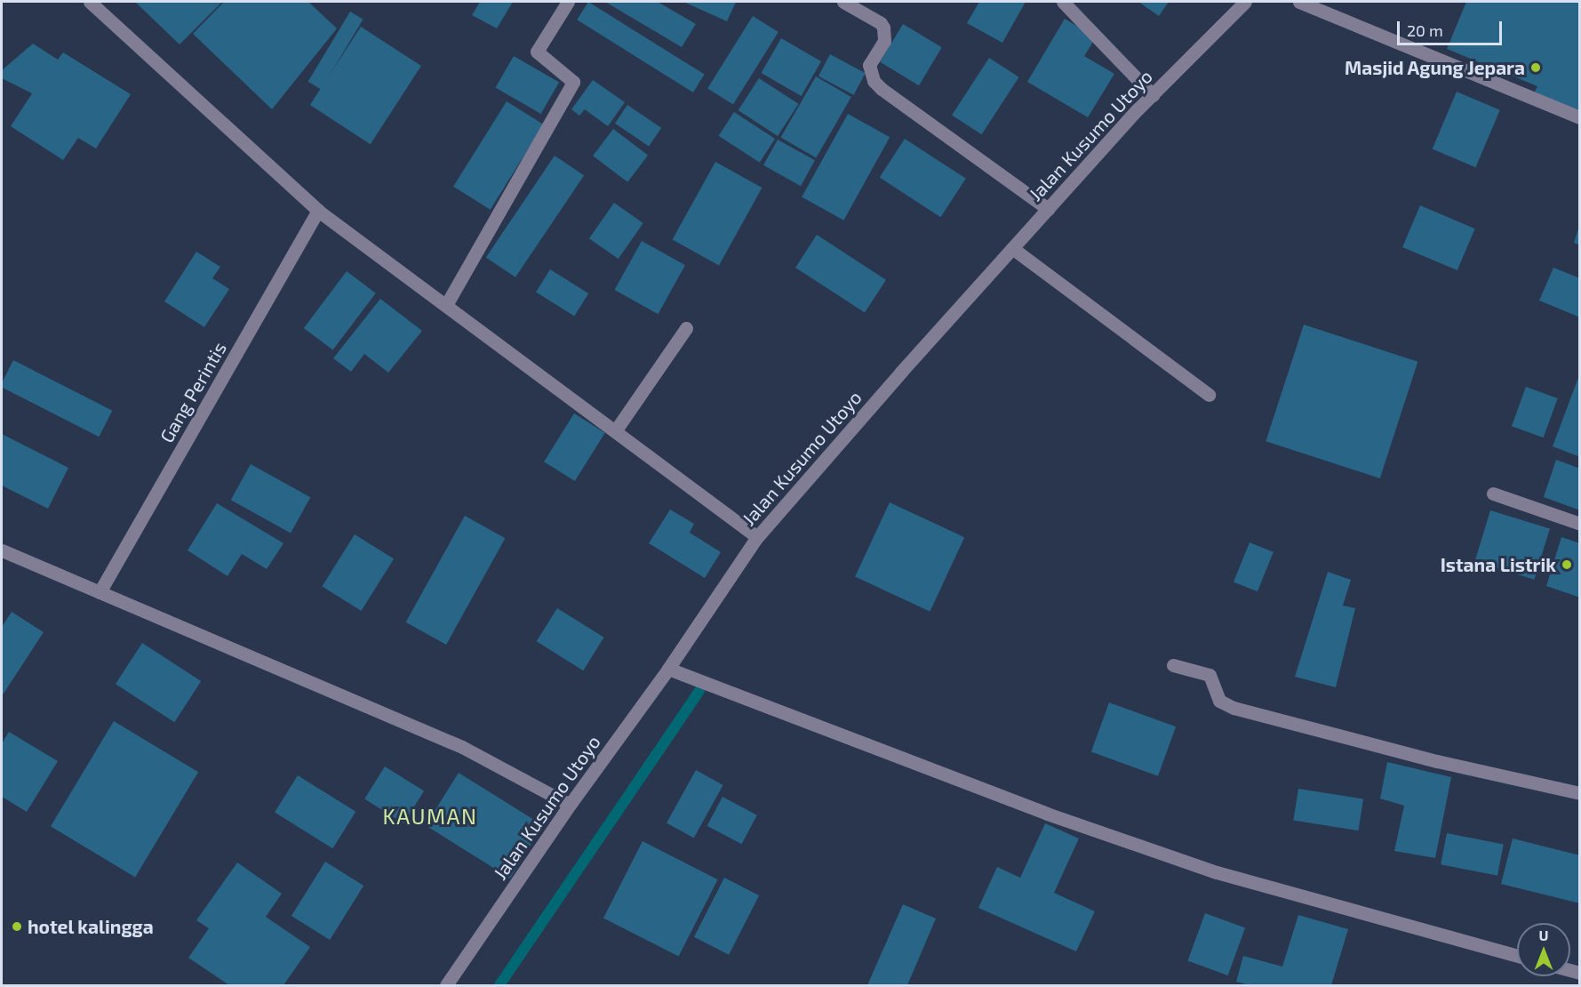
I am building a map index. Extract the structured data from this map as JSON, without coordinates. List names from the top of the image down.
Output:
{
  "streets": {
    "street": ["Jalan Kusumo Utoyo", "Gang Perintis"]
  },
  "districts": ["KAUMAN"],
  "places": ["Masjid Agung Jepara", "Istana Listrik", "hotel kalingga"],
  "scale_bar": "20 m",
  "north": "top"
}
